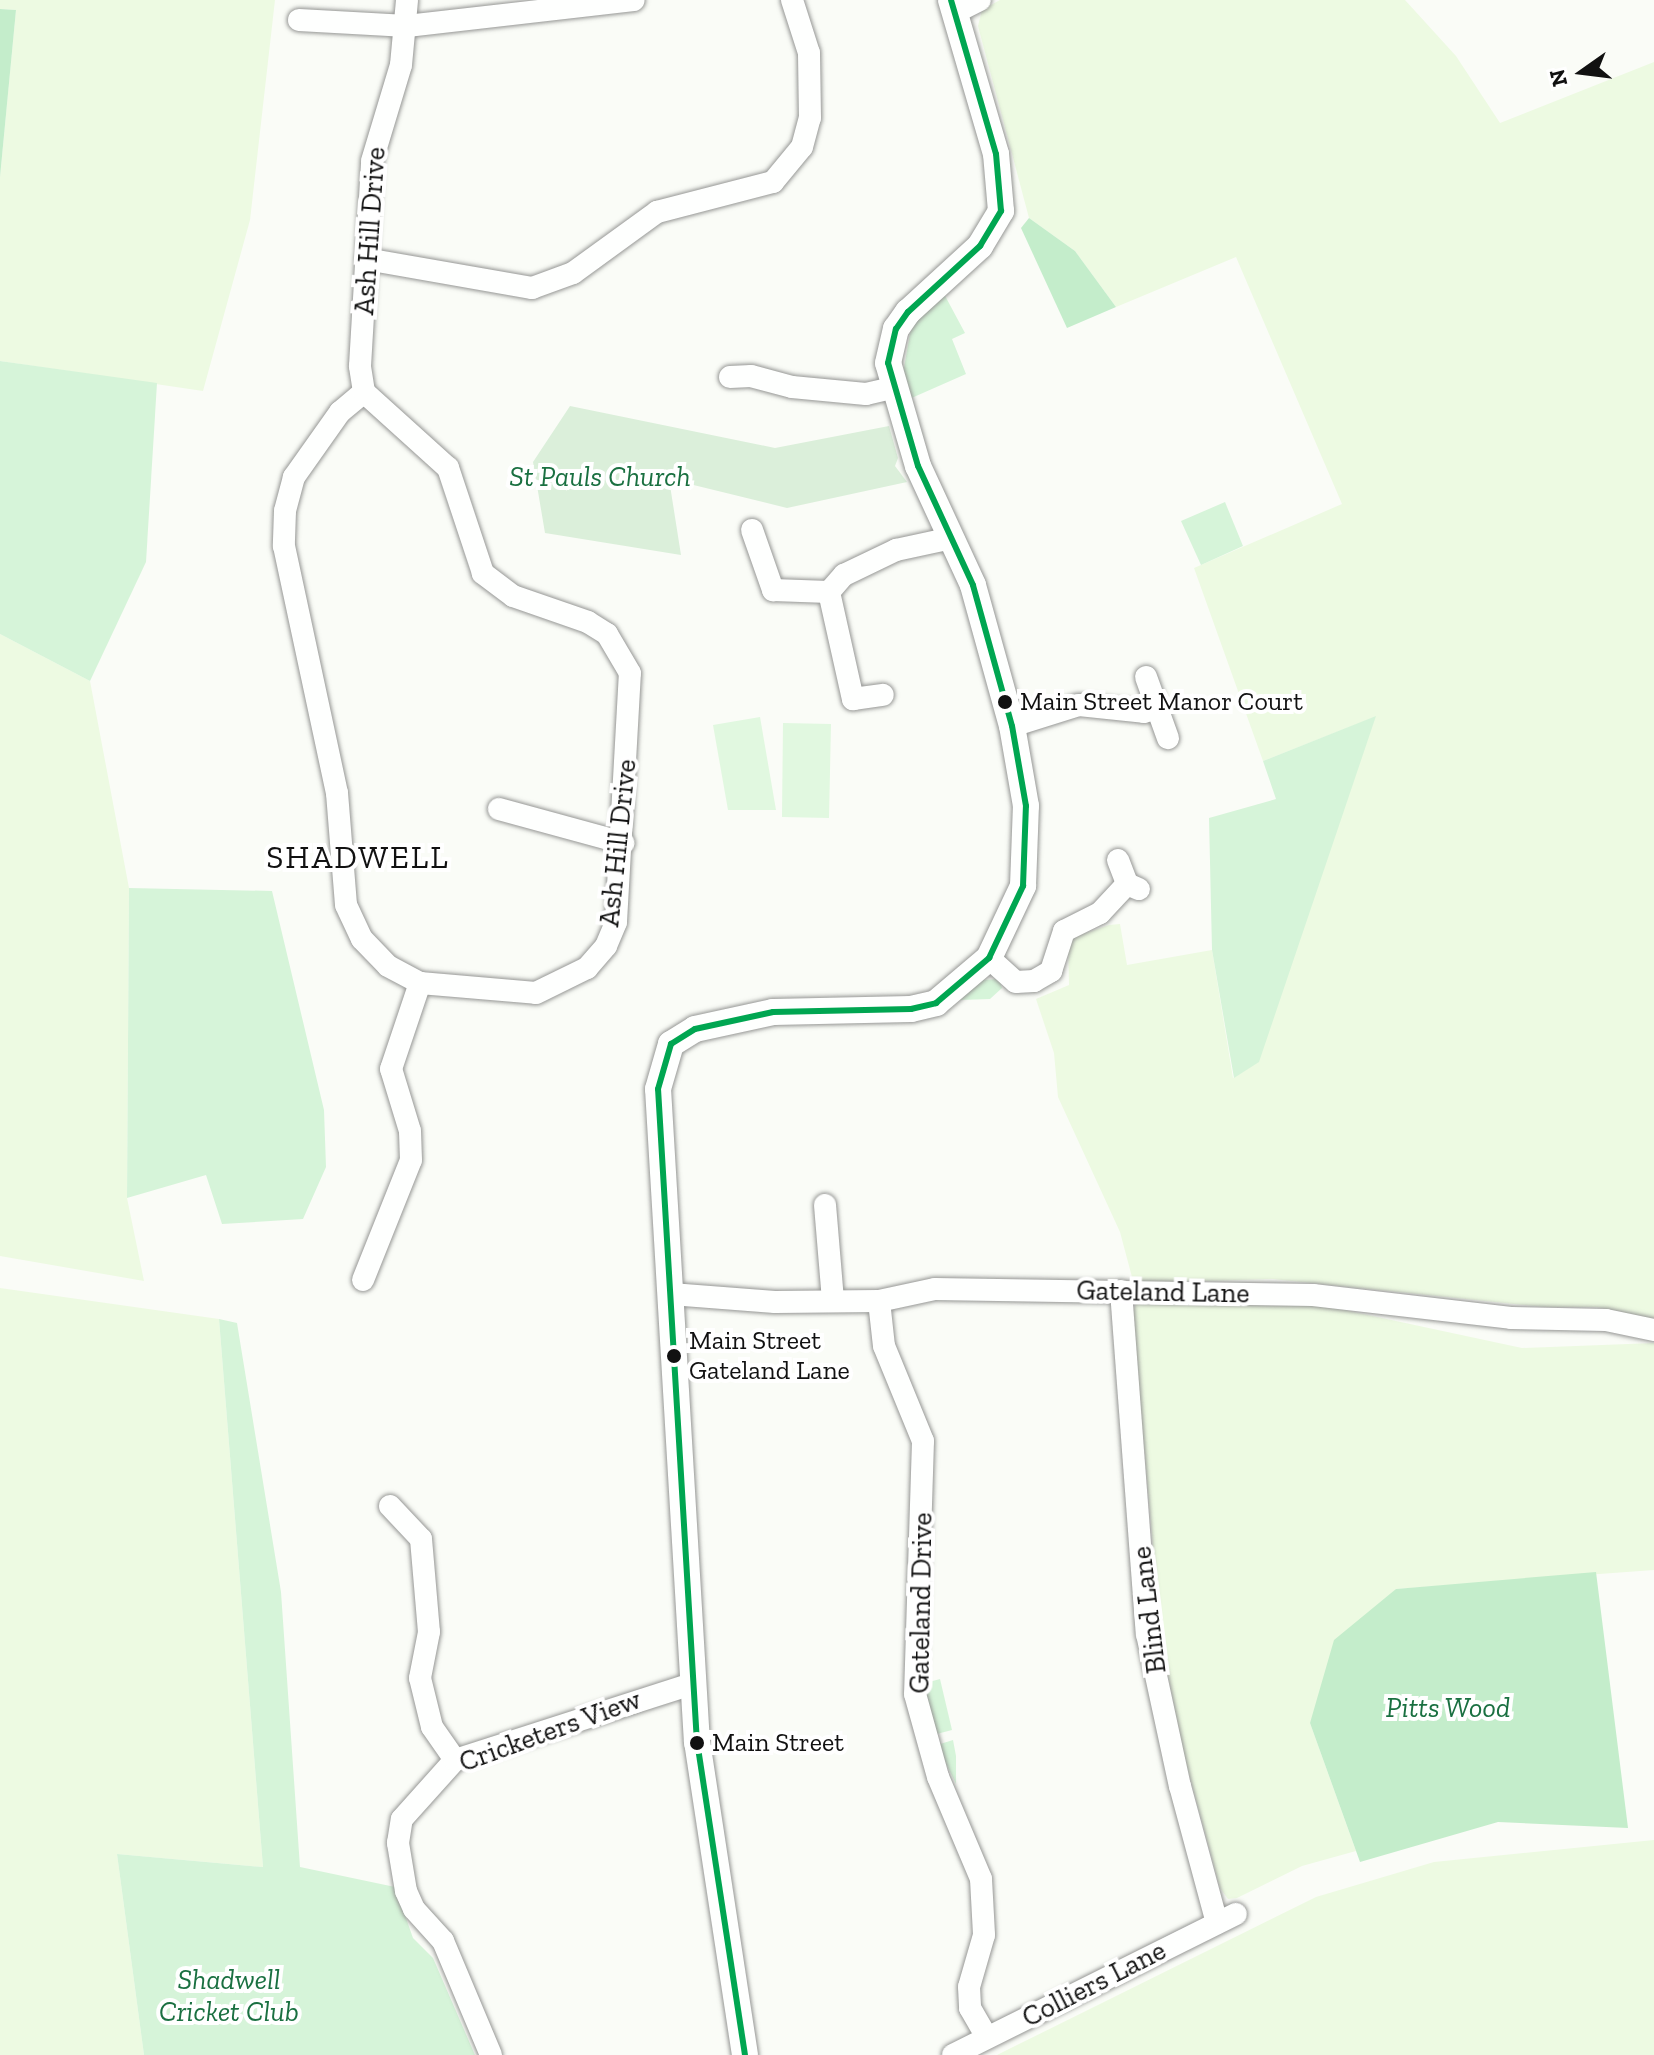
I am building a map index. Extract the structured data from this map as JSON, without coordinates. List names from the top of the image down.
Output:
{
  "streets": {
    "street": [
      "Ash Hill Drive",
      "Gateland Lane",
      "Gateland Drive",
      "Blind Lane",
      "Cricketers View",
      "Colliers Lane"
    ]
  },
  "crossings": [
    ["Gateland Lane", "Gateland Drive"],
    ["Gateland Lane", "Blind Lane"],
    ["Gateland Drive", "Colliers Lane"],
    ["Blind Lane", "Colliers Lane"]
  ],
  "districts": ["SHADWELL"],
  "parks": ["St Pauls Church", "Pitts Wood", "Shadwell Cricket Club"],
  "places": ["Main Street Manor Court", "Main Street Gateland Lane", "Main Street"],
  "north": "left"
}
